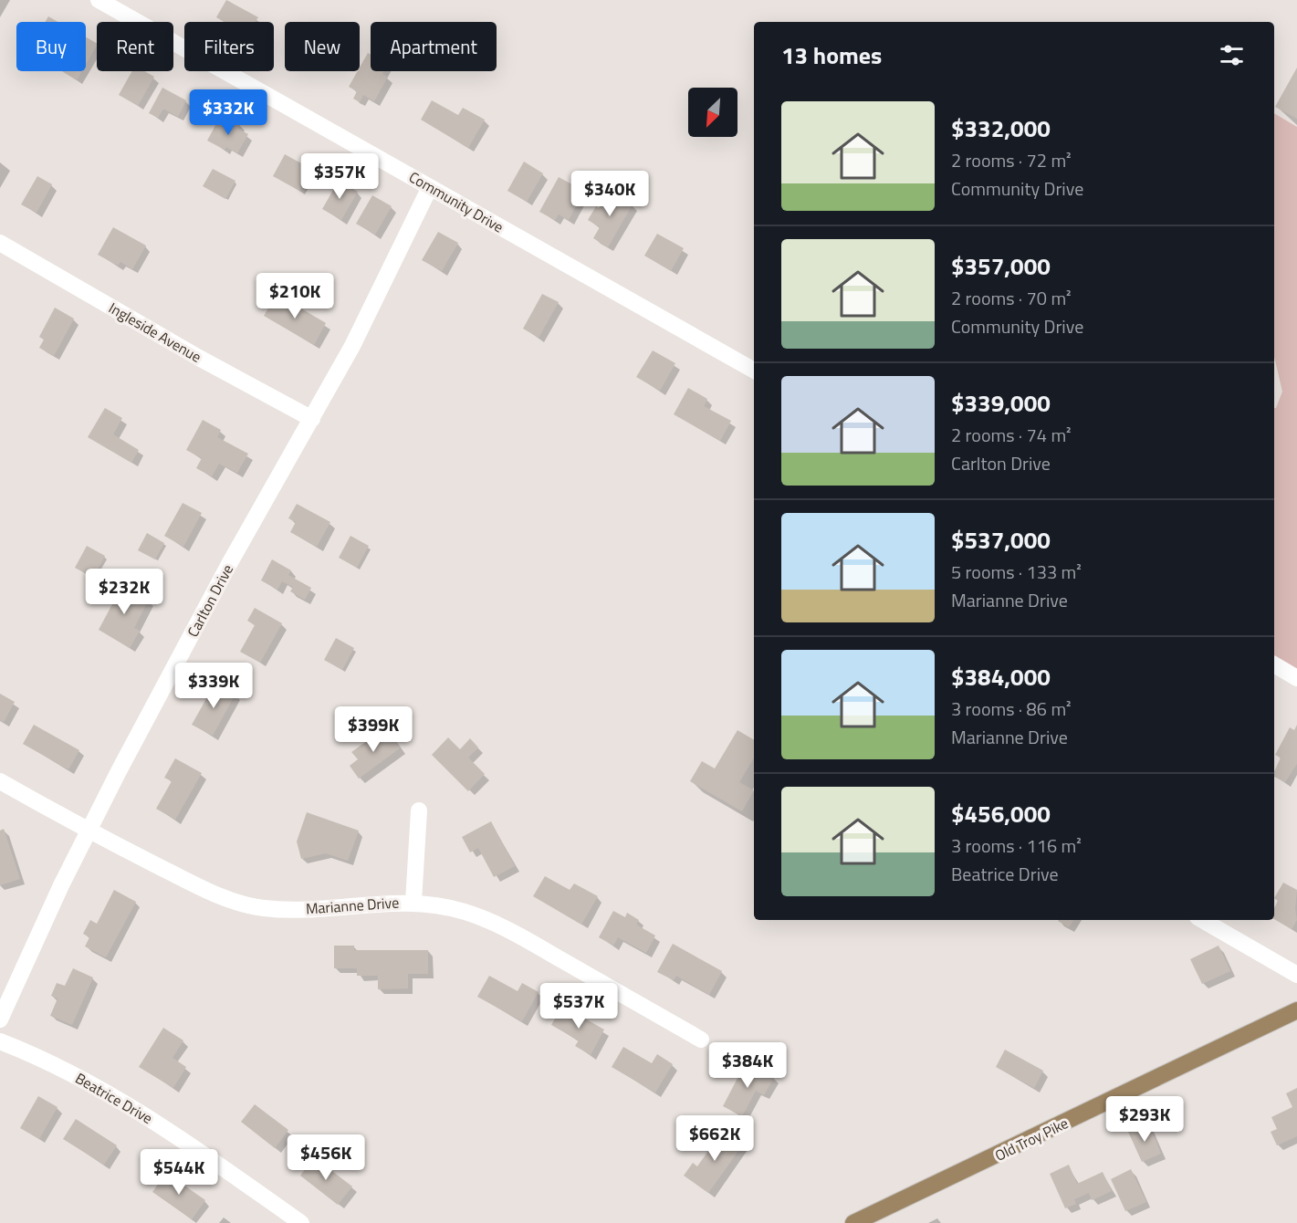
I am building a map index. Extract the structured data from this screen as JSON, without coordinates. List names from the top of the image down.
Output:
{
  "streets": {
    "main road": ["Old Troy Pike"],
    "street": [
      "Community Drive",
      "Ingleside Avenue",
      "Carlton Drive",
      "Marianne Drive",
      "Beatrice Drive"
    ]
  },
  "crossings": [
    ["Community Drive", "Carlton Drive"],
    ["Ingleside Avenue", "Carlton Drive"],
    ["Carlton Drive", "Marianne Drive"]
  ],
  "north": "bottom left",
  "page": {
    "chip": [
      "Buy",
      "Rent",
      "Filters",
      "New",
      "Apartment"
    ],
    "heading": "13 homes",
    "list": [
      {
        "name": "$332,000",
        "note": "2 rooms · 72 m² · Community Drive"
      },
      {
        "name": "$357,000",
        "note": "2 rooms · 70 m² · Community Drive"
      },
      {
        "name": "$339,000",
        "note": "2 rooms · 74 m² · Carlton Drive"
      },
      {
        "name": "$537,000",
        "note": "5 rooms · 133 m² · Marianne Drive"
      },
      {
        "name": "$384,000",
        "note": "3 rooms · 86 m² · Marianne Drive"
      },
      {
        "name": "$456,000",
        "note": "3 rooms · 116 m² · Beatrice Drive"
      }
    ],
    "price": [
      "$332K",
      "$357K",
      "$340K",
      "$210K",
      "$232K",
      "$339K",
      "$399K",
      "$537K",
      "$384K",
      "$293K",
      "$662K",
      "$456K",
      "$544K"
    ]
  }
}
